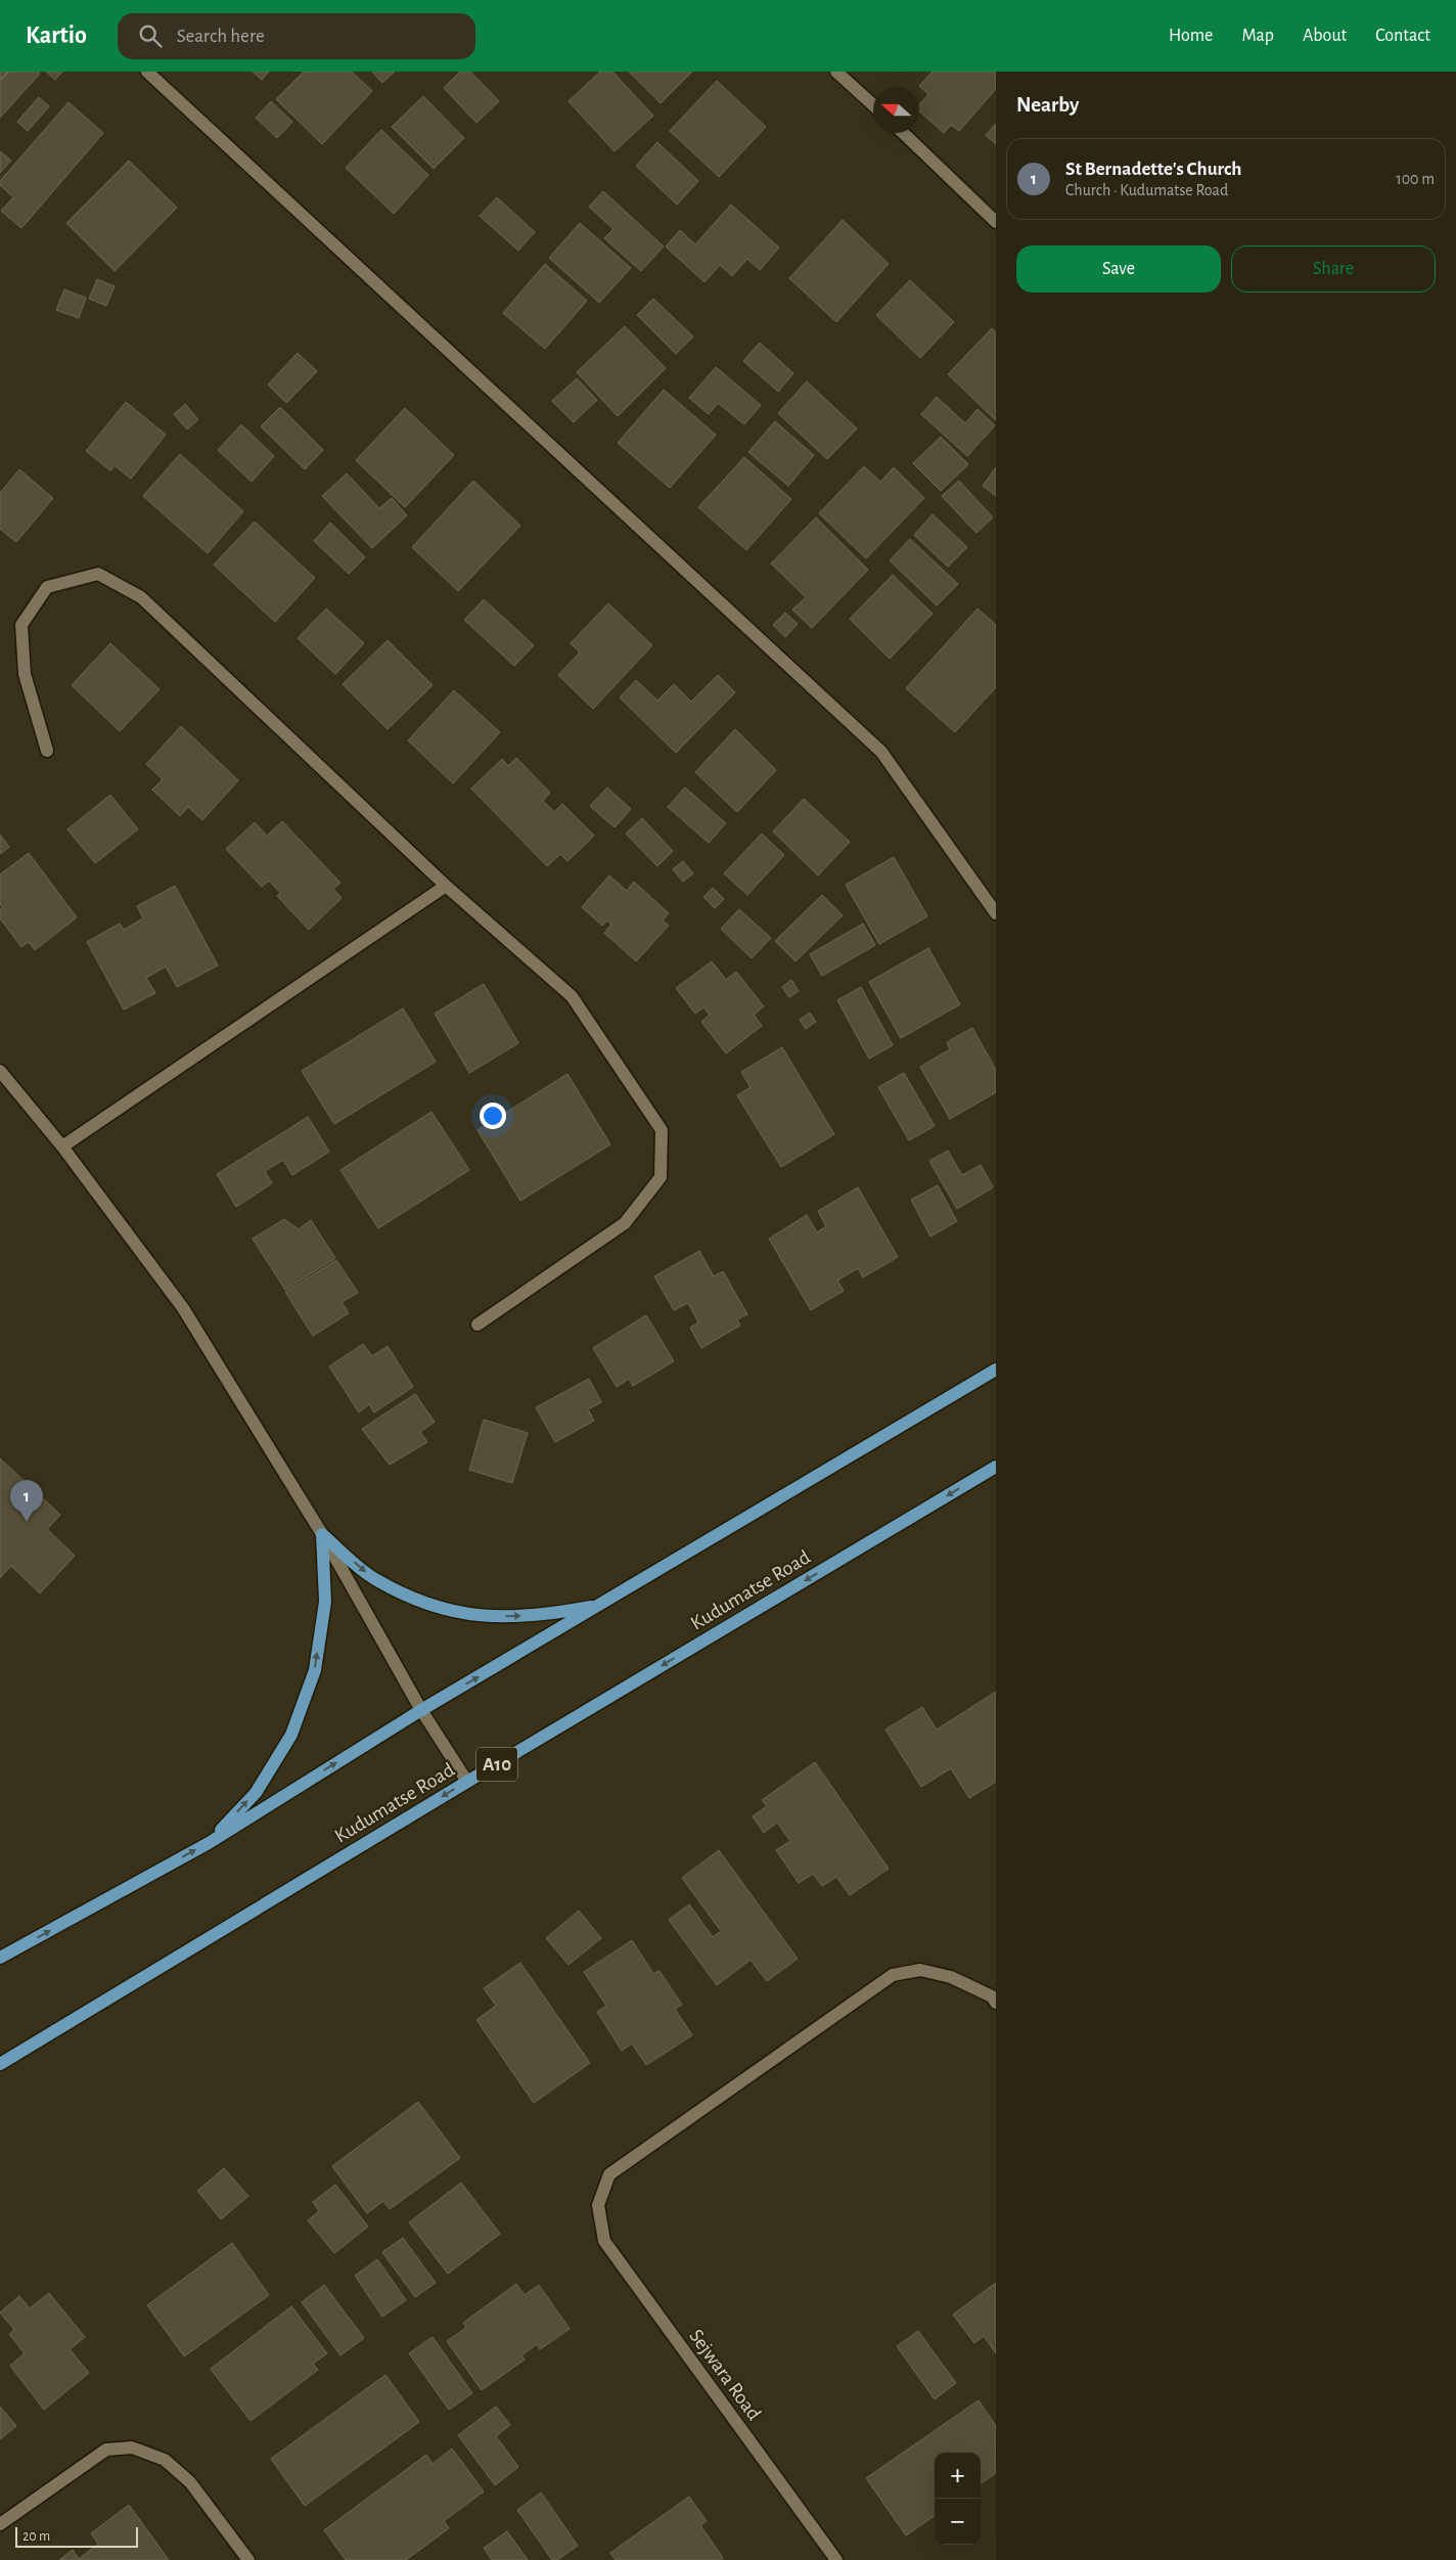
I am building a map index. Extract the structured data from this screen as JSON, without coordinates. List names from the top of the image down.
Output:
{
  "streets": {
    "main road": ["Kudumatse Road", "A10"],
    "street": ["Sejwara Road"]
  },
  "scale_bar": "20 m",
  "north": "left",
  "page": {
    "header": "Kartio",
    "search": "Search here",
    "nav": [
      "Home",
      "Map",
      "About",
      "Contact"
    ],
    "heading": "Nearby",
    "list": [
      {
        "mark": "1",
        "name": "St Bernadette's Church",
        "note": "Church · Kudumatse Road",
        "value": "100 m"
      }
    ],
    "buttons": ["Save", "Share"],
    "pins": "1",
    "map_buttons": ["+", "−"],
    "scale": "20 m"
  }
}
